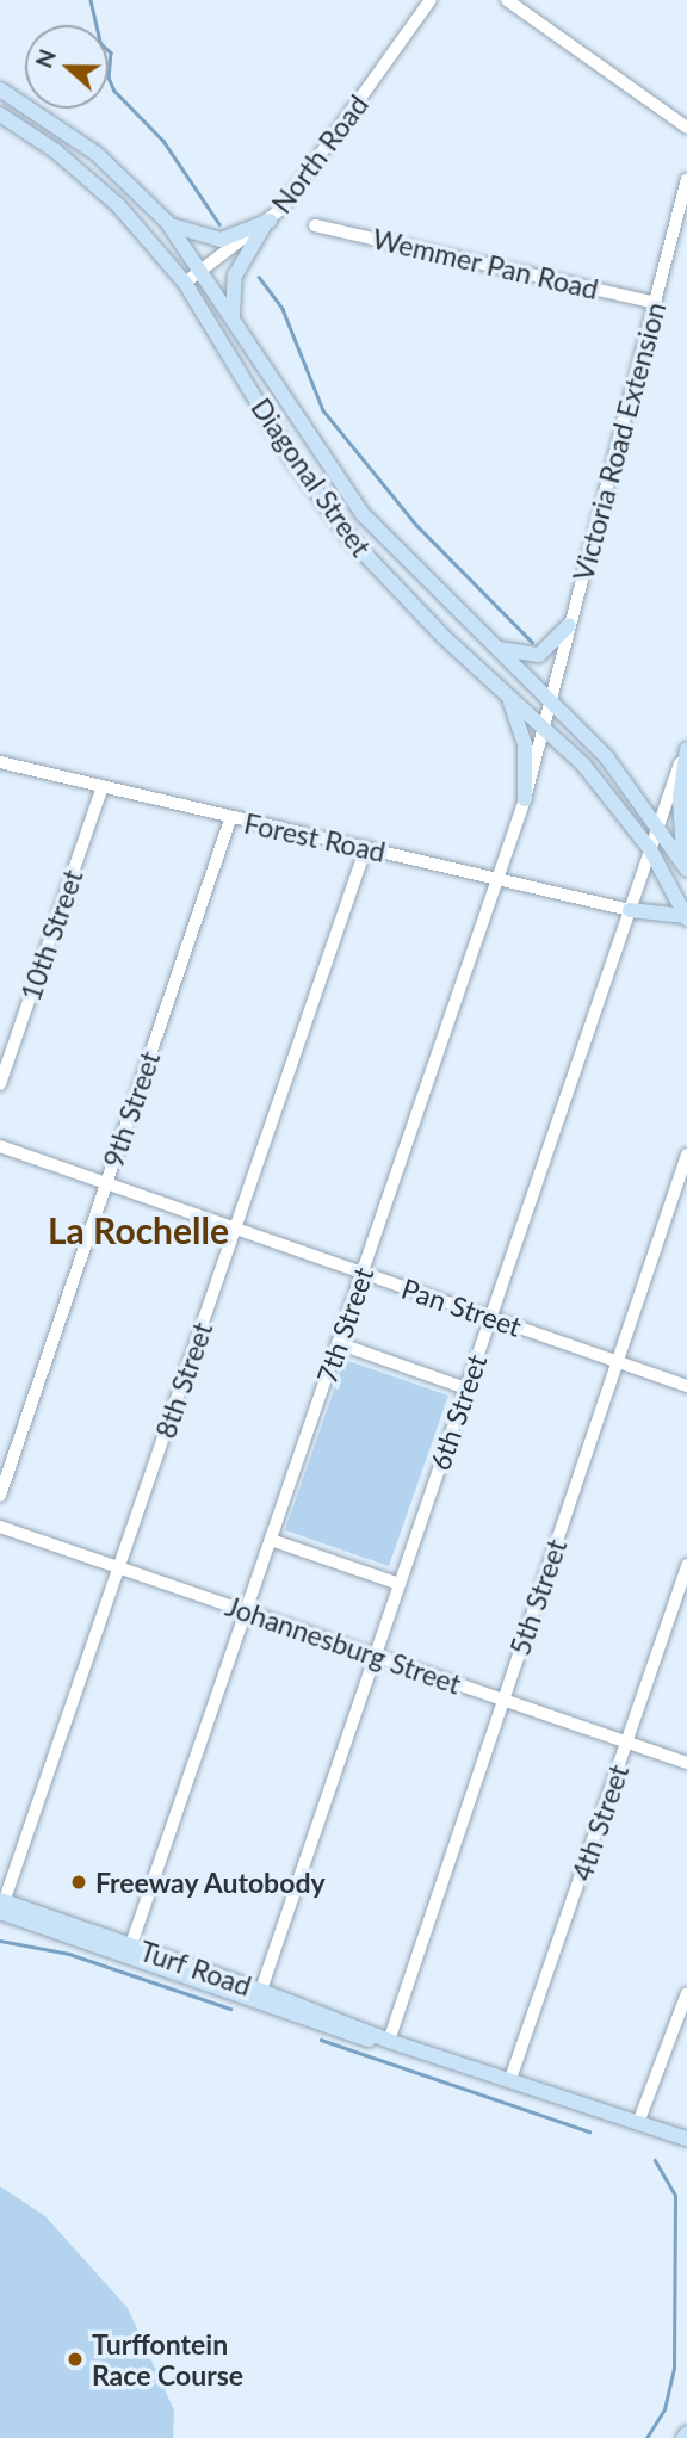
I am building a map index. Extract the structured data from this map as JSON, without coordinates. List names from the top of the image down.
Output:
{
  "streets": {
    "main road": ["Diagonal Street", "Turf Road"],
    "street": [
      "North Road",
      "Wemmer Pan Road",
      "Victoria Road Extension",
      "Forest Road",
      "10th Street",
      "9th Street",
      "Pan Street",
      "7th Street",
      "8th Street",
      "6th Street",
      "5th Street",
      "Johannesburg Street",
      "4th Street"
    ]
  },
  "crossings": [
    ["North Road", "Diagonal Street"],
    ["Wemmer Pan Road", "Victoria Road Extension"],
    ["Victoria Road Extension", "Diagonal Street"],
    ["Victoria Road Extension", "7th Street"],
    ["Diagonal Street", "7th Street"],
    ["Diagonal Street", "6th Street"],
    ["Forest Road", "10th Street"],
    ["Forest Road", "9th Street"],
    ["Forest Road", "7th Street"],
    ["Forest Road", "8th Street"],
    ["Forest Road", "6th Street"],
    ["9th Street", "Pan Street"],
    ["Pan Street", "7th Street"],
    ["Pan Street", "8th Street"],
    ["Pan Street", "6th Street"],
    ["Pan Street", "5th Street"],
    ["7th Street", "Johannesburg Street"],
    ["7th Street", "Turf Road"],
    ["8th Street", "Johannesburg Street"],
    ["8th Street", "Turf Road"],
    ["6th Street", "Johannesburg Street"],
    ["6th Street", "Turf Road"],
    ["5th Street", "Johannesburg Street"],
    ["5th Street", "Turf Road"],
    ["Johannesburg Street", "4th Street"],
    ["4th Street", "Turf Road"]
  ],
  "districts": ["La Rochelle"],
  "places": ["Freeway Autobody", "Turffontein Race Course"],
  "north": "left"
}
